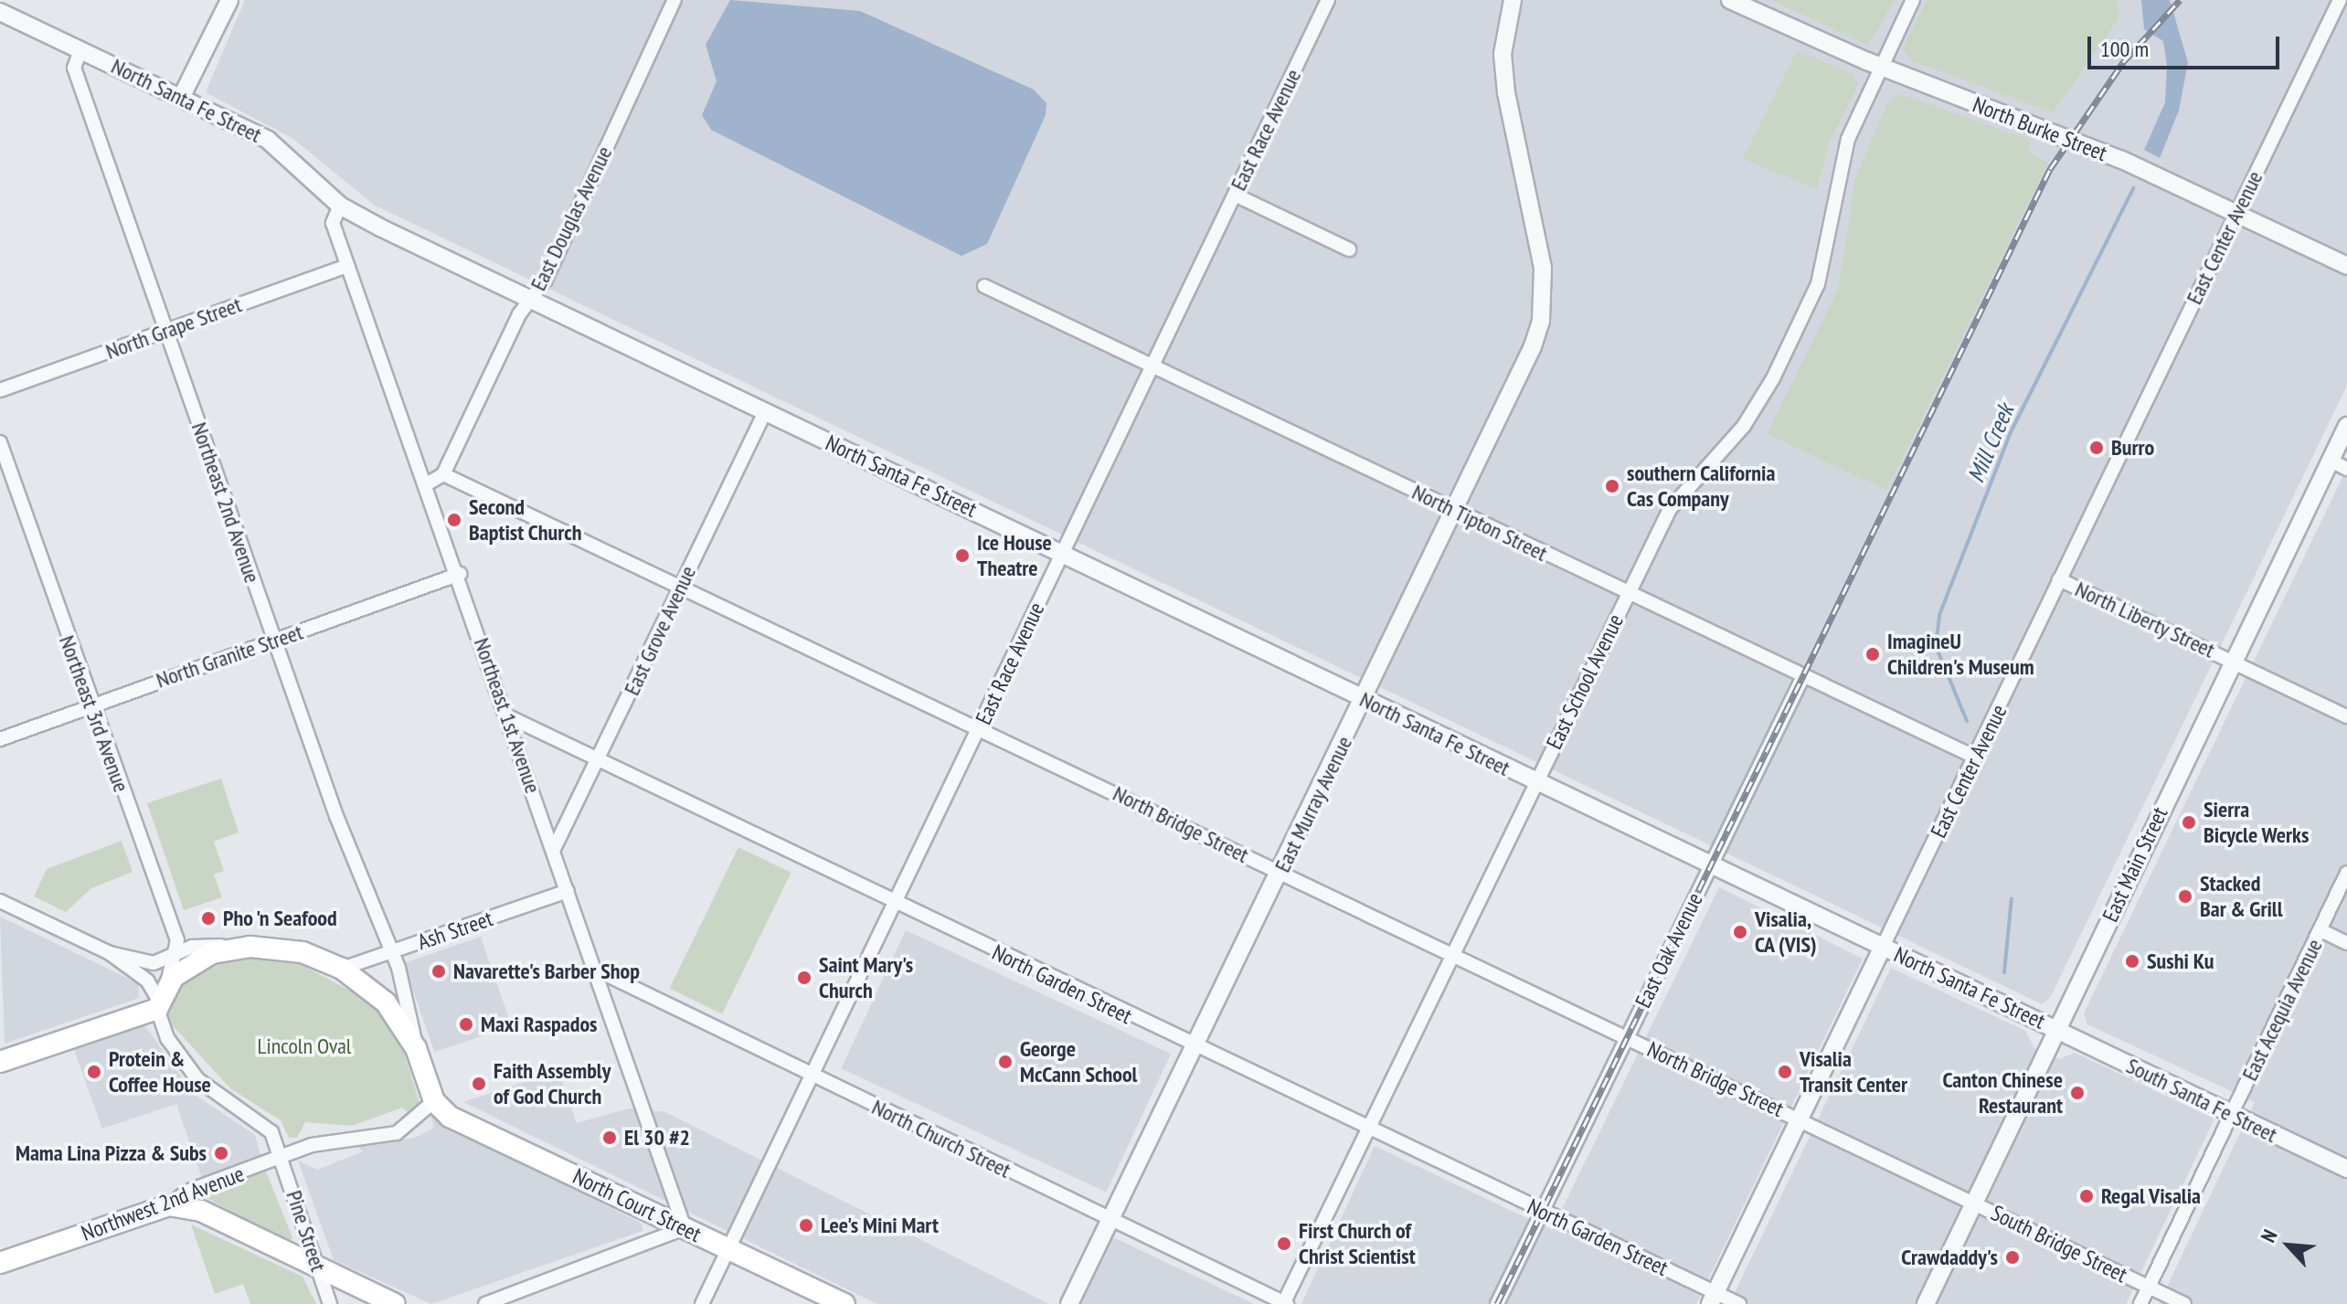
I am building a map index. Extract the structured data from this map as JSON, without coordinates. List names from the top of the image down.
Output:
{
  "streets": {
    "main road": ["Northwest 2nd Avenue", "North Court Street"],
    "street": [
      "North Santa Fe Street",
      "North Burke Street",
      "East Race Avenue",
      "East Douglas Avenue",
      "East Center Avenue",
      "North Grape Street",
      "Northeast 2nd Avenue",
      "North Tipton Street",
      "North Liberty Street",
      "East Grove Avenue",
      "North Granite Street",
      "East School Avenue",
      "Northeast 3rd Avenue",
      "Northeast 1st Avenue",
      "East Murray Avenue",
      "North Bridge Street",
      "East Main Street",
      "Ash Street",
      "East Oak Avenue",
      "North Garden Street",
      "East Acequia Avenue",
      "South Santa Fe Street",
      "North Church Street",
      "Pine Street",
      "South Bridge Street"
    ]
  },
  "crossings": [
    ["North Santa Fe Street", "East Race Avenue"],
    ["North Santa Fe Street", "East Douglas Avenue"],
    ["North Santa Fe Street", "East Center Avenue"],
    ["North Santa Fe Street", "Northeast 2nd Avenue"],
    ["North Santa Fe Street", "East Grove Avenue"],
    ["North Santa Fe Street", "East School Avenue"],
    ["North Santa Fe Street", "Northeast 1st Avenue"],
    ["North Santa Fe Street", "East Murray Avenue"],
    ["North Santa Fe Street", "East Main Street"],
    ["North Santa Fe Street", "East Oak Avenue"],
    ["North Santa Fe Street", "South Santa Fe Street"],
    ["North Burke Street", "East Center Avenue"],
    ["North Burke Street", "East School Avenue"],
    ["East Race Avenue", "North Tipton Street"],
    ["East Race Avenue", "North Bridge Street"],
    ["East Race Avenue", "North Garden Street"],
    ["East Race Avenue", "North Church Street"],
    ["East Race Avenue", "North Court Street"],
    ["East Douglas Avenue", "North Bridge Street"],
    ["East Center Avenue", "North Tipton Street"],
    ["East Center Avenue", "North Liberty Street"],
    ["East Center Avenue", "North Bridge Street"],
    ["East Center Avenue", "North Garden Street"],
    ["North Grape Street", "Northeast 2nd Avenue"],
    ["North Grape Street", "Northeast 1st Avenue"],
    ["Northeast 2nd Avenue", "North Granite Street"],
    ["Northeast 2nd Avenue", "Ash Street"],
    ["North Tipton Street", "East School Avenue"],
    ["North Tipton Street", "East Murray Avenue"],
    ["North Tipton Street", "East Oak Avenue"],
    ["North Liberty Street", "East Main Street"],
    ["East Grove Avenue", "Northeast 1st Avenue"],
    ["East Grove Avenue", "North Bridge Street"],
    ["East Grove Avenue", "North Garden Street"],
    ["North Granite Street", "Northeast 3rd Avenue"],
    ["North Granite Street", "Northeast 1st Avenue"],
    ["East School Avenue", "North Bridge Street"],
    ["East School Avenue", "North Garden Street"],
    ["East School Avenue", "North Church Street"],
    ["Northeast 1st Avenue", "Ash Street"],
    ["Northeast 1st Avenue", "North Garden Street"],
    ["Northeast 1st Avenue", "North Church Street"],
    ["Northeast 1st Avenue", "North Court Street"],
    ["East Murray Avenue", "North Bridge Street"],
    ["East Murray Avenue", "North Garden Street"],
    ["East Murray Avenue", "North Church Street"],
    ["North Bridge Street", "East Main Street"],
    ["North Bridge Street", "East Oak Avenue"],
    ["North Bridge Street", "South Bridge Street"],
    ["East Main Street", "South Santa Fe Street"],
    ["East Main Street", "South Bridge Street"],
    ["East Oak Avenue", "North Garden Street"],
    ["East Acequia Avenue", "South Santa Fe Street"],
    ["East Acequia Avenue", "South Bridge Street"],
    ["Northwest 2nd Avenue", "Pine Street"]
  ],
  "water": ["Mill Creek"],
  "parks": ["Lincoln Oval"],
  "places": [
    "Burro",
    "southern California Cas Company",
    "Second Baptist Church",
    "Ice House Theatre",
    "ImagineU Children's Museum",
    "Sierra Bicycle Werks",
    "Stacked Bar & Grill",
    "Pho 'n Seafood",
    "Visalia, CA (VIS)",
    "Sushi Ku",
    "Navarette's Barber Shop",
    "Saint Mary's Church",
    "Maxi Raspados",
    "George McCann School",
    "Protein & Coffee House",
    "Visalia Transit Center",
    "Faith Assembly of God Church",
    "Canton Chinese Restaurant",
    "El 30 #2",
    "Mama Lina Pizza & Subs",
    "Regal Visalia",
    "Lee's Mini Mart",
    "First Church of Christ Scientist",
    "Crawdaddy's"
  ],
  "scale_bar": "100 m",
  "north": "top left"
}
